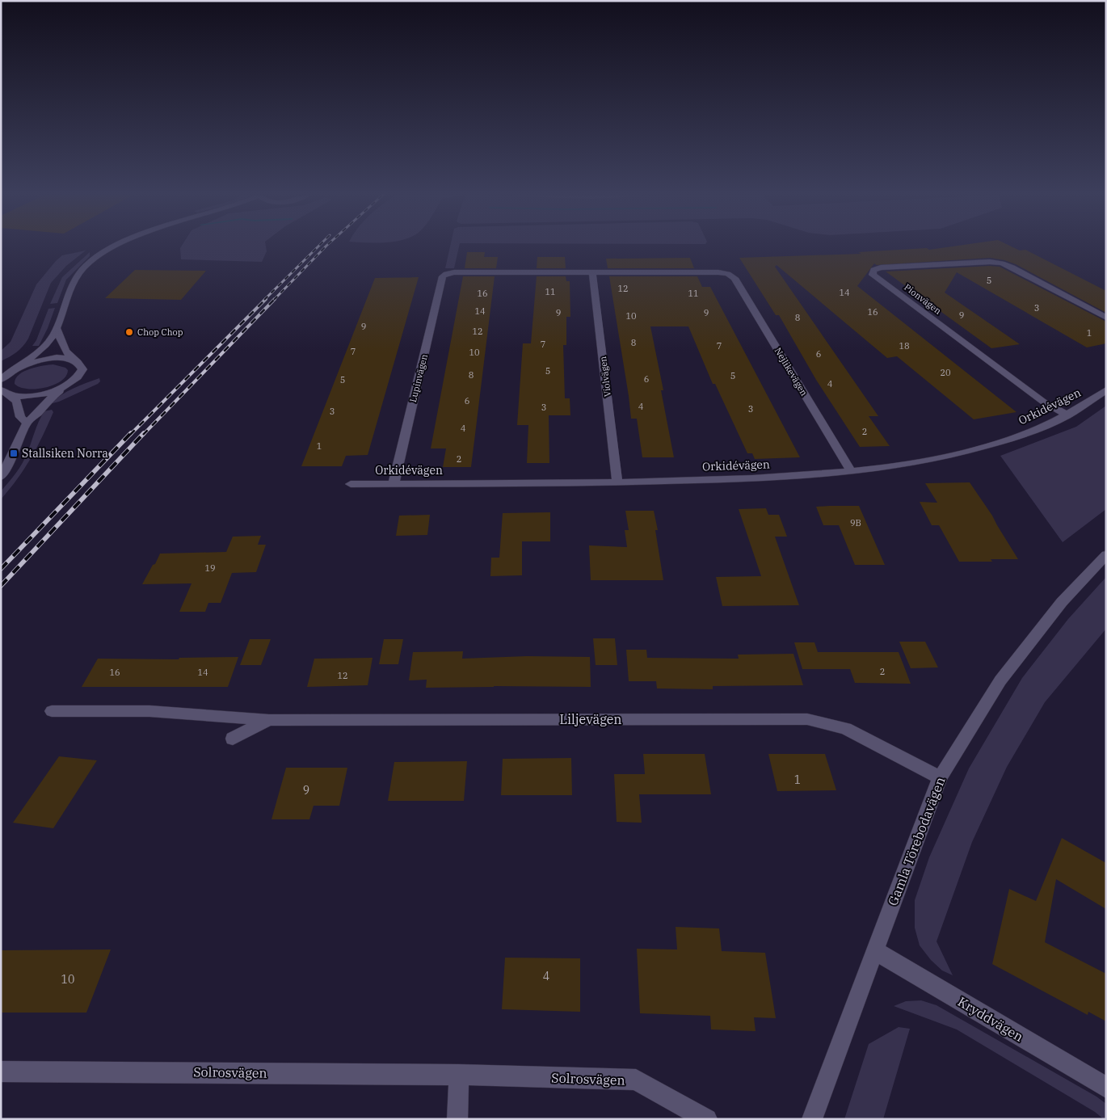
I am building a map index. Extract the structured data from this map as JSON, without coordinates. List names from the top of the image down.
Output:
{
  "streets": {
    "street": [
      "Pionvägen",
      "Nejlikevägen",
      "Violvägen",
      "Lupinvägen",
      "Orkidévägen",
      "Liljevägen",
      "Gamla Törebodavägen",
      "Kryddvägen",
      "Solrosvägen"
    ]
  },
  "crossings": [
    ["Pionvägen", "Orkidévägen"],
    ["Nejlikevägen", "Violvägen"],
    ["Nejlikevägen", "Lupinvägen"],
    ["Nejlikevägen", "Orkidévägen"],
    ["Violvägen", "Lupinvägen"],
    ["Violvägen", "Orkidévägen"],
    ["Lupinvägen", "Orkidévägen"],
    ["Liljevägen", "Gamla Törebodavägen"],
    ["Gamla Törebodavägen", "Kryddvägen"]
  ],
  "places": {
    "other": ["Chop Chop"],
    "transit": ["Stallsiken Norra"]
  },
  "house_numbers": [
    "5",
    "12",
    "11",
    "14",
    "16",
    "11",
    "3",
    "14",
    "16",
    "9",
    "9",
    "9",
    "10",
    "8",
    "9",
    "12",
    "1",
    "8",
    "7",
    "7",
    "18",
    "7",
    "10",
    "6",
    "5",
    "20",
    "8",
    "5",
    "6",
    "5",
    "4",
    "6",
    "4",
    "3",
    "3",
    "3",
    "4",
    "2",
    "1",
    "2",
    "9B",
    "19",
    "2",
    "16",
    "14",
    "12",
    "1",
    "9",
    "4",
    "10"
  ]
}
